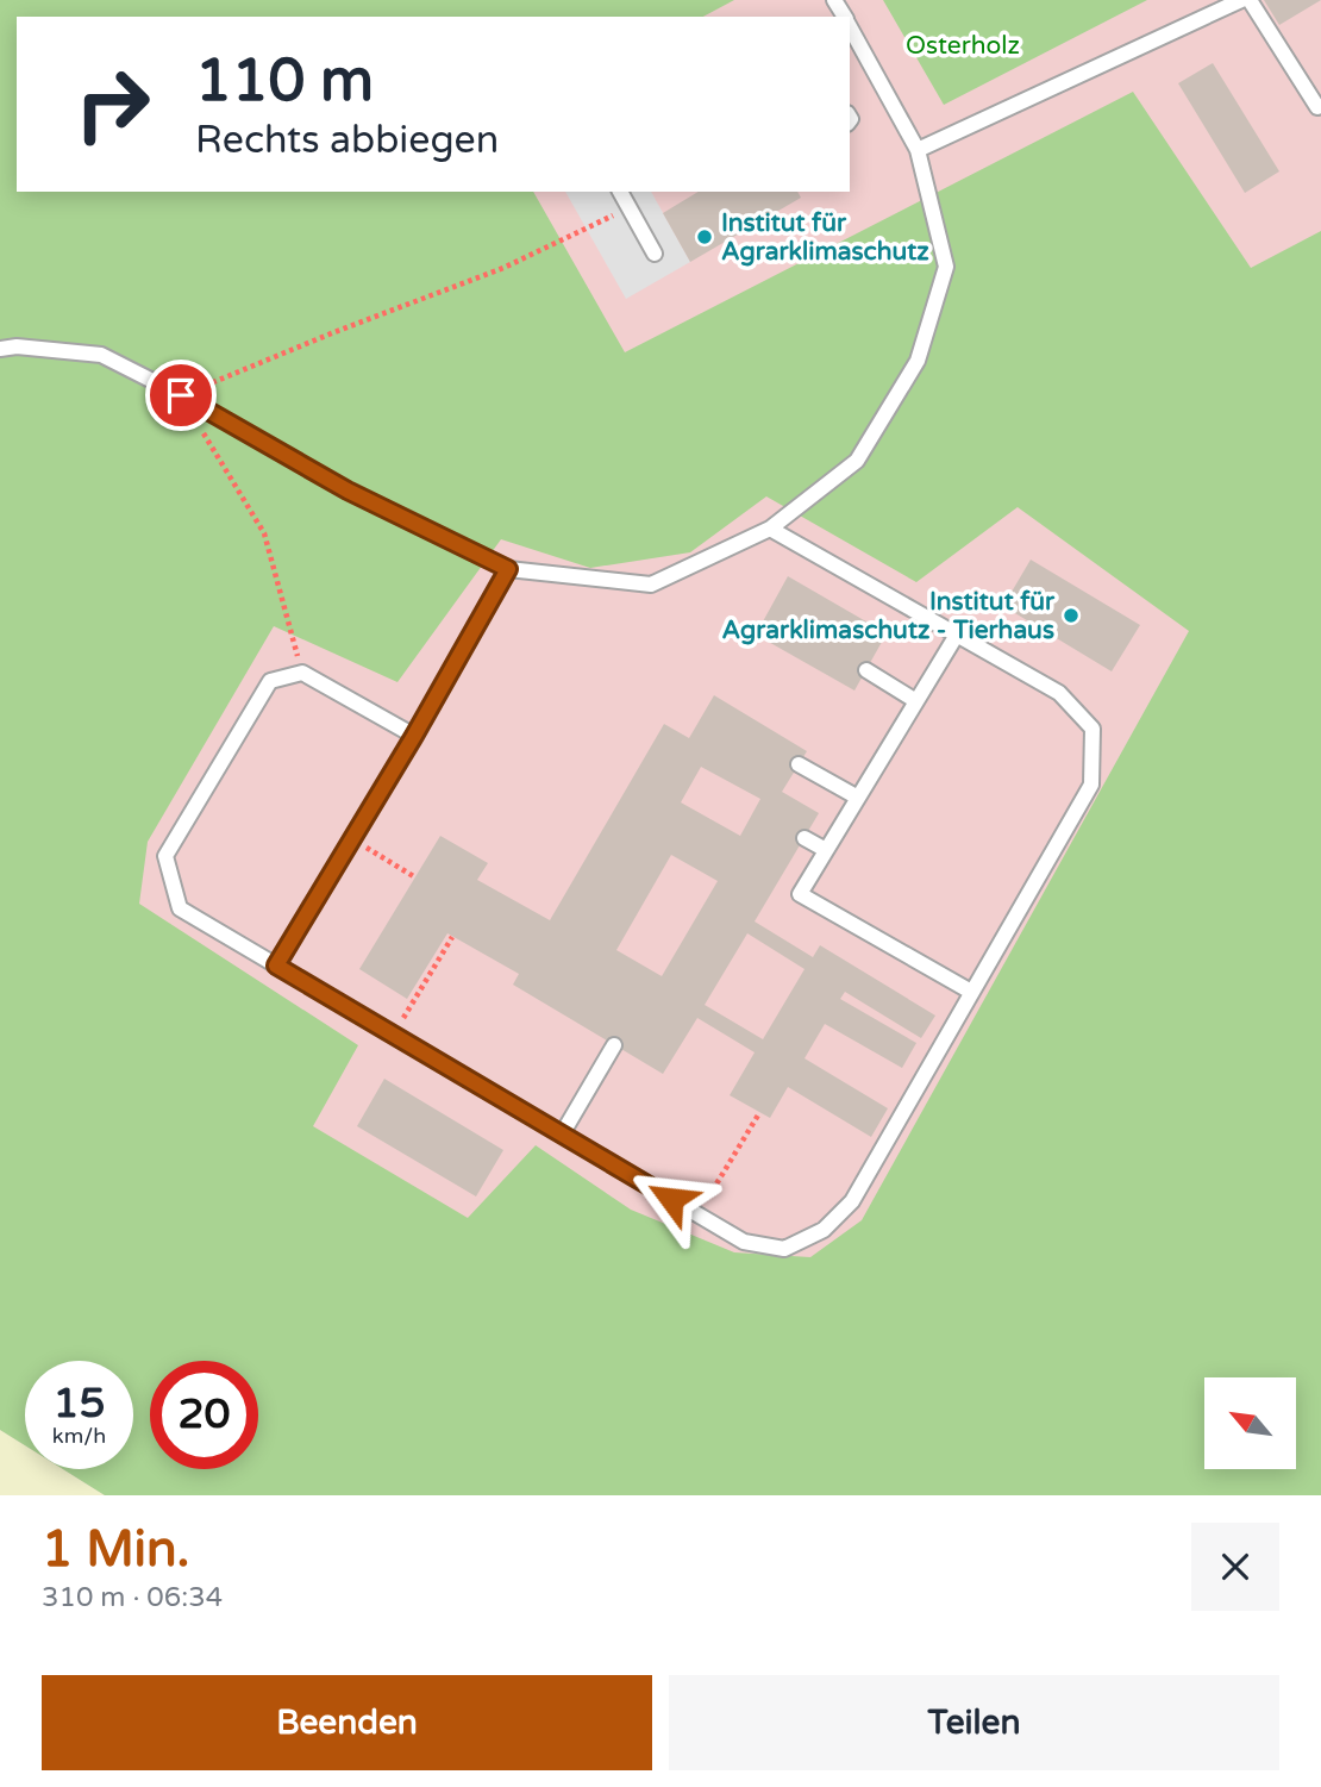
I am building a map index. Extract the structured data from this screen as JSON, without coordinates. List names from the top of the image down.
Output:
{
  "parks": ["Osterholz"],
  "places": ["Institut für Agrarklimaschutz", "Institut für Agrarklimaschutz - Tierhaus"],
  "north": "top left",
  "page": {
    "turn": ["110 m", "Rechts abbiegen"],
    "speed": "15 km/h",
    "limit": "20",
    "heading": ["1 Min.", "310 m · 06:34"],
    "buttons": ["Beenden", "Teilen"]
  }
}
